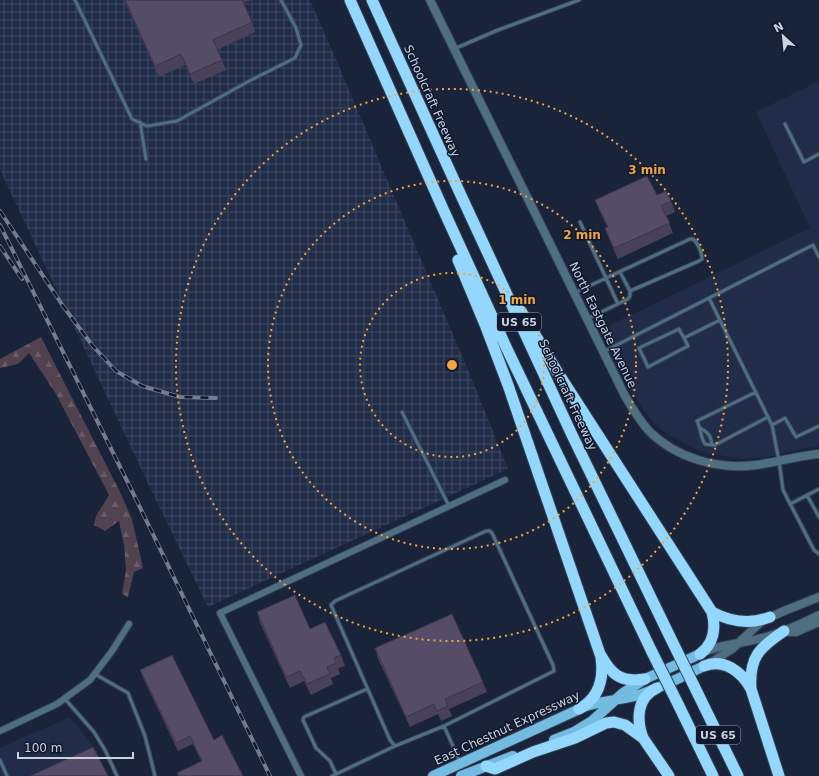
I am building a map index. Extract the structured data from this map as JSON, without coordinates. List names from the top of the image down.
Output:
{
  "streets": {
    "highway": ["Schoolcraft Freeway", "US 65"],
    "main road": ["East Chestnut Expressway"],
    "street": ["North Eastgate Avenue"]
  },
  "scale_bar": "100 m",
  "north": "top left",
  "rings": ["3 min", "2 min", "1 min"]
}
